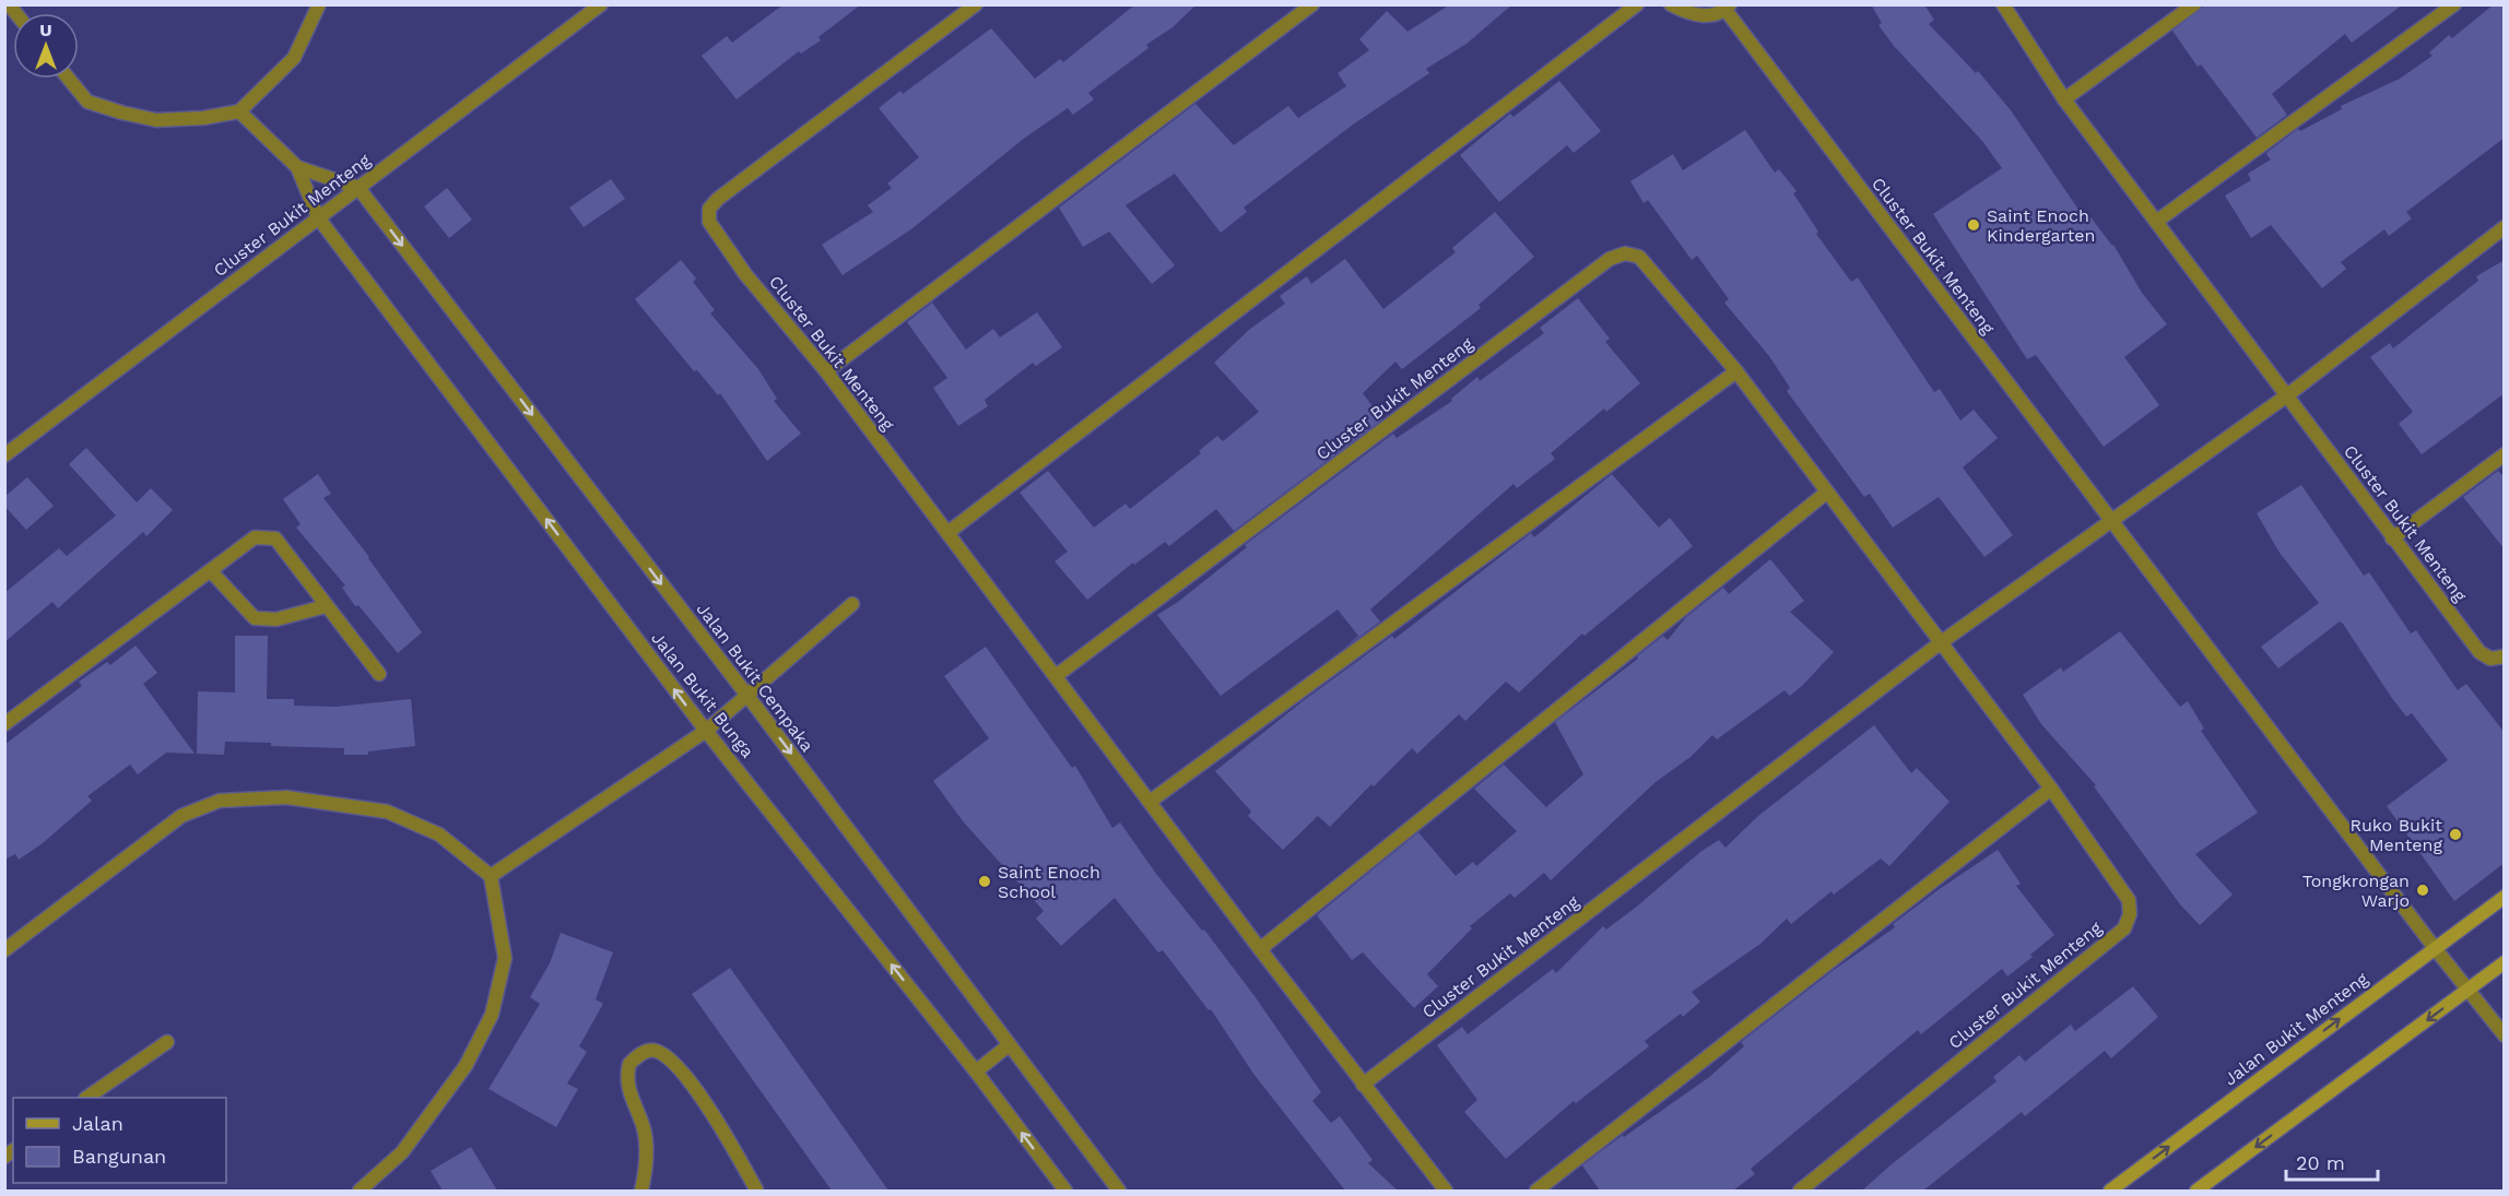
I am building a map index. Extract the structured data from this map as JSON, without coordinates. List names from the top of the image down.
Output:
{
  "streets": {
    "street": [
      "Cluster Bukit Menteng",
      "Jalan Bukit Cempaka",
      "Jalan Bukit Bunga",
      "Jalan Bukit Menteng"
    ]
  },
  "crossings": [
    ["Cluster Bukit Menteng", "Jalan Bukit Cempaka"],
    ["Cluster Bukit Menteng", "Jalan Bukit Bunga"],
    ["Cluster Bukit Menteng", "Jalan Bukit Menteng"]
  ],
  "one_way": ["Jalan Bukit Cempaka", "Jalan Bukit Bunga"],
  "places": [
    "Saint Enoch Kindergarten",
    "Ruko Bukit Menteng",
    "Saint Enoch School",
    "Tongkrongan Warjo"
  ],
  "legend": ["Jalan", "Bangunan"],
  "scale_bar": "20 m",
  "north": "top"
}
